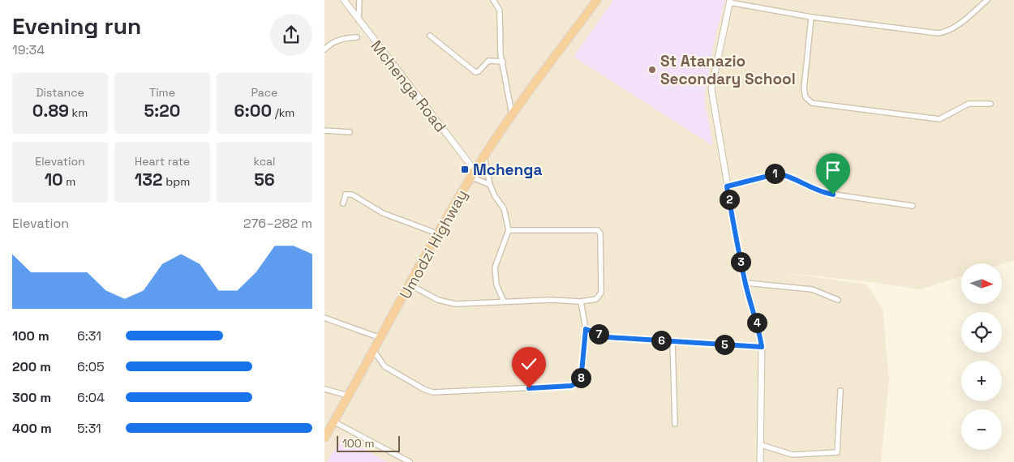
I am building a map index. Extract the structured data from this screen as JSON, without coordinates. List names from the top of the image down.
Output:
{
  "streets": {
    "highway": ["Umodzi Highway"],
    "street": ["Mchenga Road"]
  },
  "crossings": [
    ["Mchenga Road", "Umodzi Highway"]
  ],
  "places": {
    "other": ["St Atanazio Secondary School"],
    "transit": ["Mchenga"]
  },
  "scale_bar": "100 m",
  "north": "right",
  "page": {
    "heading": ["Evening run", "19:34"],
    "stats": [
      ["Distance", "0.89 km"],
      ["Time", "5:20"],
      ["Pace", "6:00 /km"],
      ["Elevation", "10 m"],
      ["Heart rate", "132 bpm"],
      ["kcal", "56"]
    ],
    "pins": [
      "1",
      "2",
      "3",
      "4",
      "7",
      "6",
      "5",
      "8"
    ],
    "chart": ["Elevation", "276–282 m"],
    "map_buttons": ["+", "−"],
    "list": [
      {
        "name": "100 m",
        "note": "6:31"
      },
      {
        "name": "200 m",
        "note": "6:05"
      },
      {
        "name": "300 m",
        "note": "6:04"
      },
      {
        "name": "400 m",
        "note": "5:31"
      }
    ],
    "scale": "100 m"
  }
}
